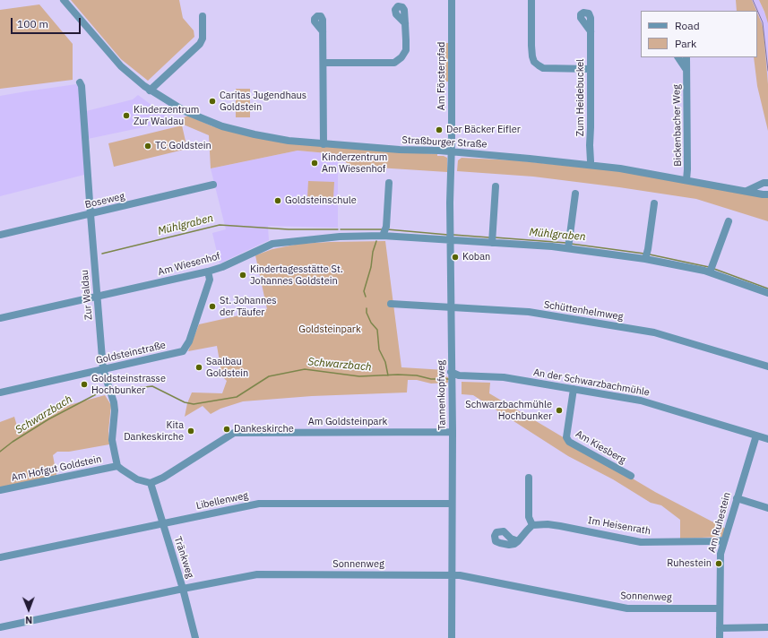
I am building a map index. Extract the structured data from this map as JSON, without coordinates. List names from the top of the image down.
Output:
{
  "streets": {
    "street": [
      "Am Försterpfad",
      "Zum Heidebuckel",
      "Bickenbacher Weg",
      "Straßburger Straße",
      "Boseweg",
      "Am Wiesenhof",
      "Zur Waldau",
      "Schüttenhelmweg",
      "Goldsteinstraße",
      "An der Schwarzbachmühle",
      "Tannenkopfweg",
      "Am Goldsteinpark",
      "Am Kiesberg",
      "Am Hofgut Goldstein",
      "Libellenweg",
      "Am Ruhestein",
      "Im Heisenrath",
      "Tränkweg",
      "Sonnenweg"
    ]
  },
  "crossings": [
    ["Am Försterpfad", "Straßburger Straße"],
    ["Am Försterpfad", "Tannenkopfweg"],
    ["Zum Heidebuckel", "Straßburger Straße"],
    ["Bickenbacher Weg", "Straßburger Straße"],
    ["Straßburger Straße", "Tannenkopfweg"],
    ["Boseweg", "Zur Waldau"],
    ["Am Wiesenhof", "Zur Waldau"],
    ["Am Wiesenhof", "Goldsteinstraße"],
    ["Am Wiesenhof", "Tannenkopfweg"],
    ["Zur Waldau", "Goldsteinstraße"],
    ["Zur Waldau", "Am Hofgut Goldstein"],
    ["Schüttenhelmweg", "Tannenkopfweg"],
    ["An der Schwarzbachmühle", "Tannenkopfweg"],
    ["An der Schwarzbachmühle", "Am Kiesberg"],
    ["An der Schwarzbachmühle", "Am Ruhestein"],
    ["Tannenkopfweg", "Am Goldsteinpark"],
    ["Tannenkopfweg", "Libellenweg"],
    ["Tannenkopfweg", "Sonnenweg"],
    ["Am Goldsteinpark", "Tränkweg"],
    ["Libellenweg", "Tränkweg"],
    ["Am Ruhestein", "Im Heisenrath"],
    ["Am Ruhestein", "Sonnenweg"],
    ["Tränkweg", "Sonnenweg"]
  ],
  "water": ["Mühlgraben", "Schwarzbach"],
  "parks": ["Goldsteinpark"],
  "places": [
    "Caritas Jugendhaus Goldstein",
    "Kinderzentrum Zur Waldau",
    "Der Bäcker Eifler",
    "TC Goldstein",
    "Kinderzentrum Am Wiesenhof",
    "Goldsteinschule",
    "Koban",
    "Kindertagesstätte St. Johannes Goldstein",
    "St. Johannes der Täufer",
    "Saalbau Goldstein",
    "Goldsteinstrasse Hochbunker",
    "Schwarzbachmühle Hochbunker",
    "Dankeskirche",
    "Kita Dankeskirche",
    "Ruhestein"
  ],
  "legend": ["Road", "Park"],
  "scale_bar": "100 m",
  "north": "bottom"
}
